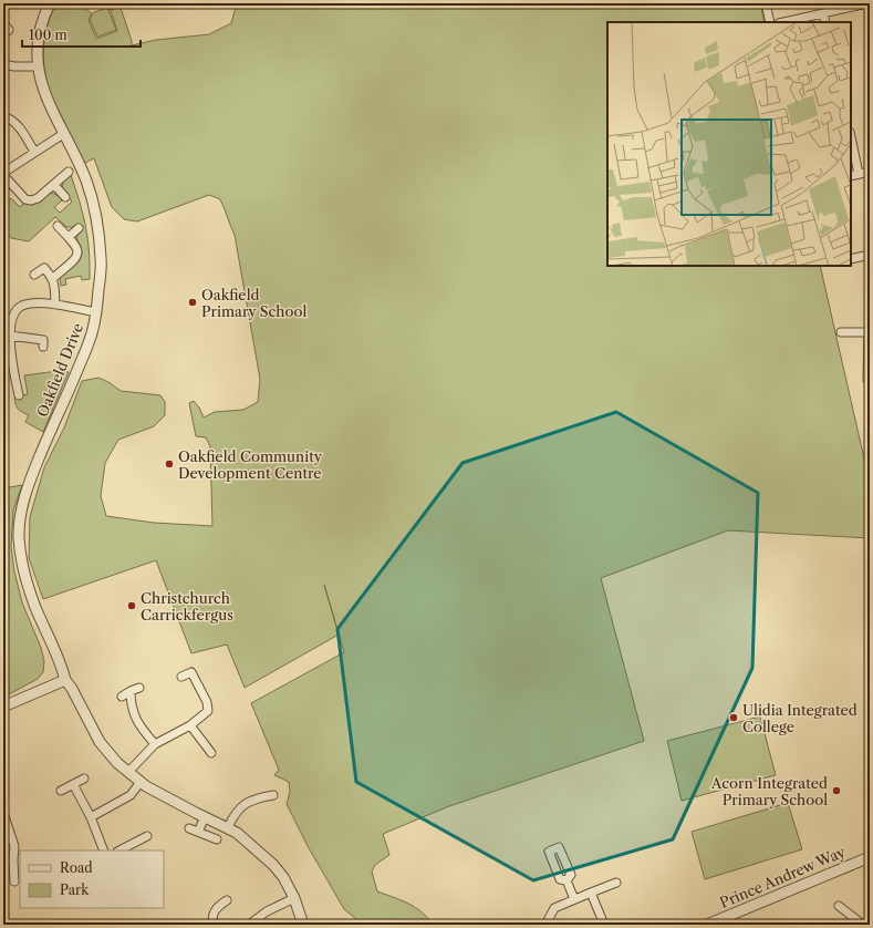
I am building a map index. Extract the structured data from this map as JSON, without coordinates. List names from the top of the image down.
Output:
{
  "streets": {
    "street": ["Oakfield Drive", "Prince Andrew Way"]
  },
  "places": [
    "Oakfield Primary School",
    "Oakfield Community Development Centre",
    "Christchurch Carrickfergus",
    "Ulidia Integrated College",
    "Acorn Integrated Primary School"
  ],
  "legend": ["Road", "Park"],
  "scale_bar": "100 m"
}
